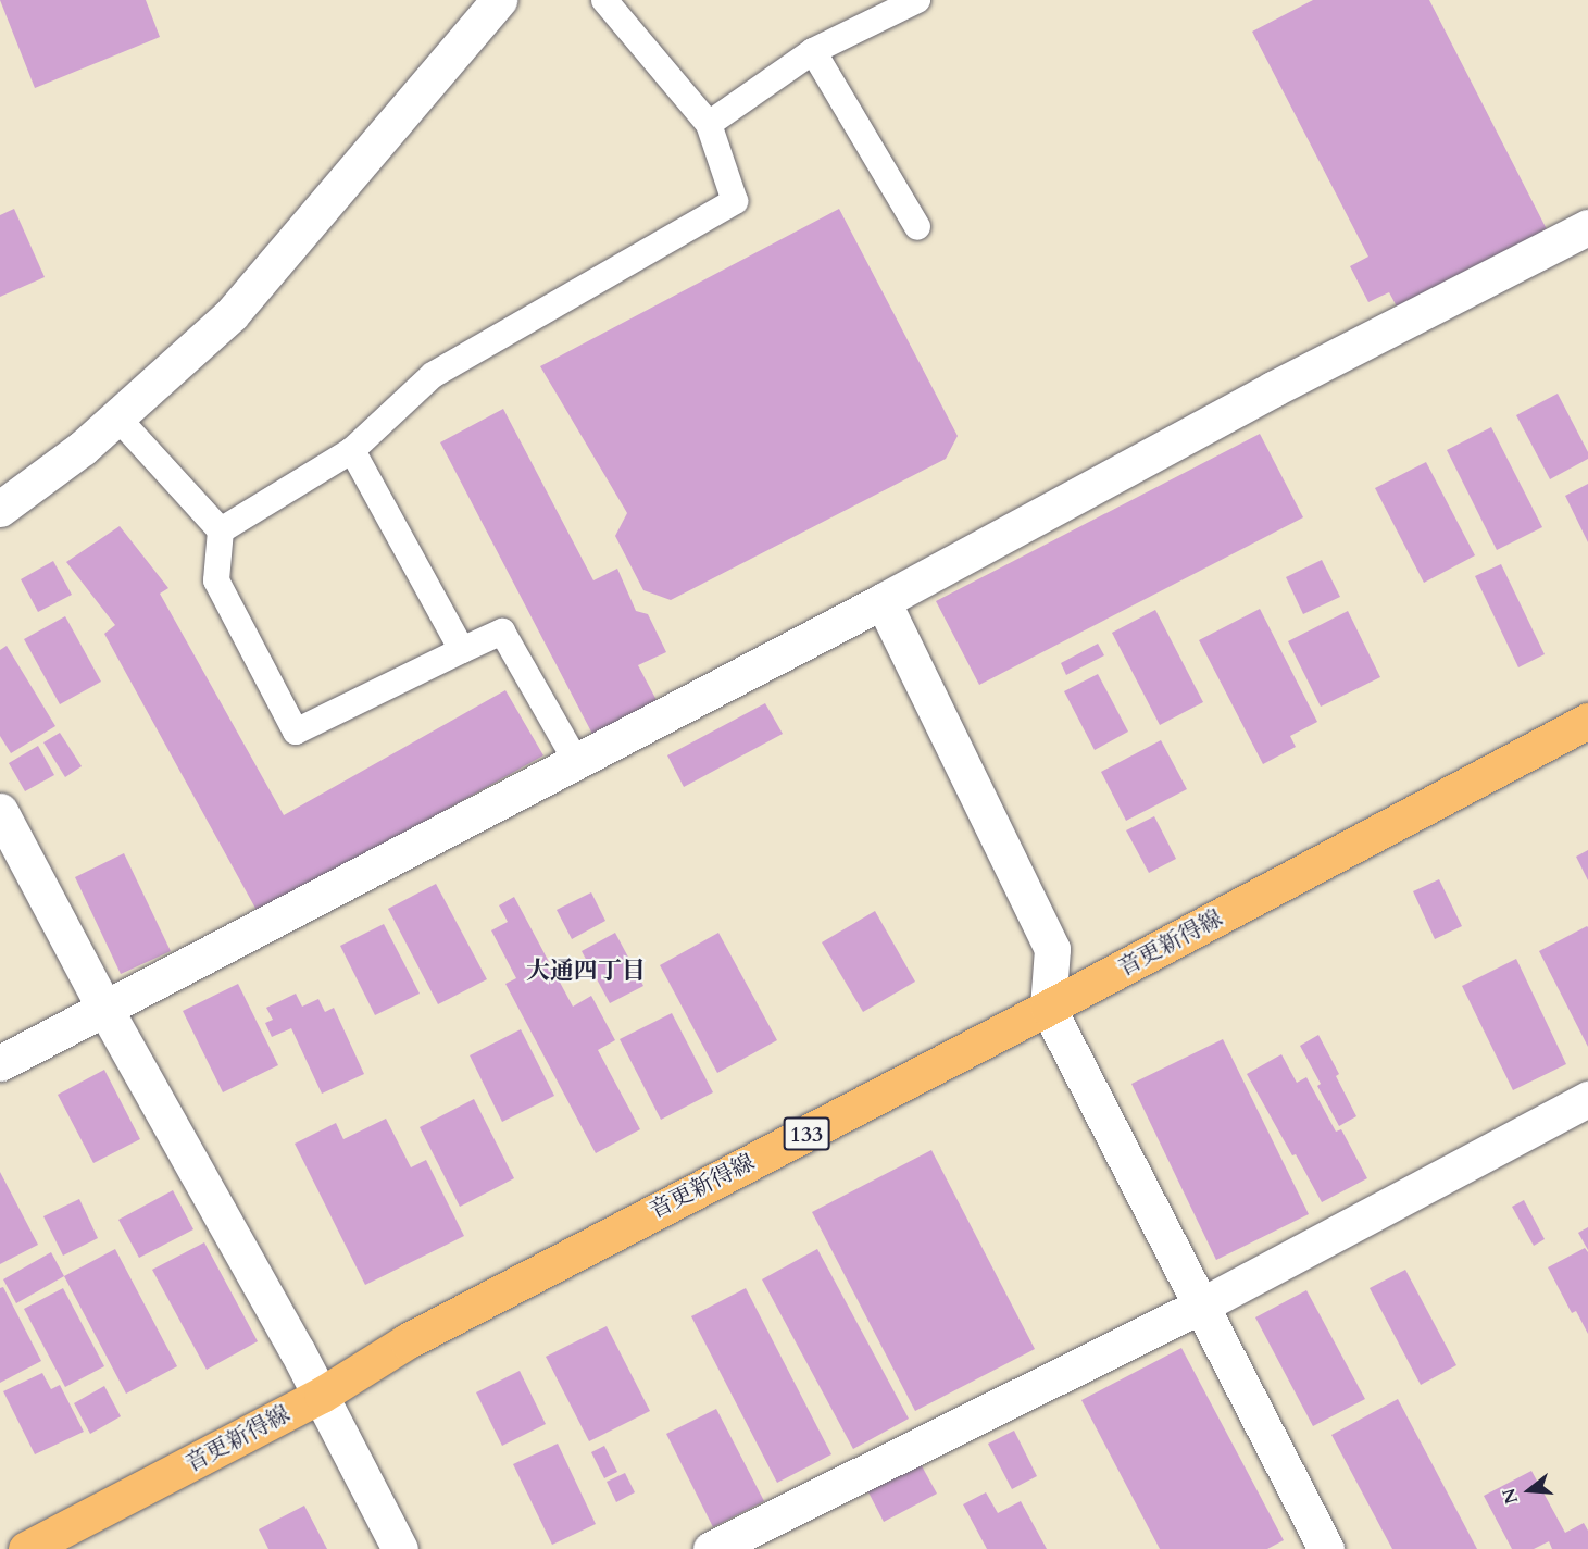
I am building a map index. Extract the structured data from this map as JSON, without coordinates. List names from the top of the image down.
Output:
{
  "streets": {
    "main road": ["音更新得線", "133"]
  },
  "districts": ["大通四丁目"],
  "north": "left"
}
